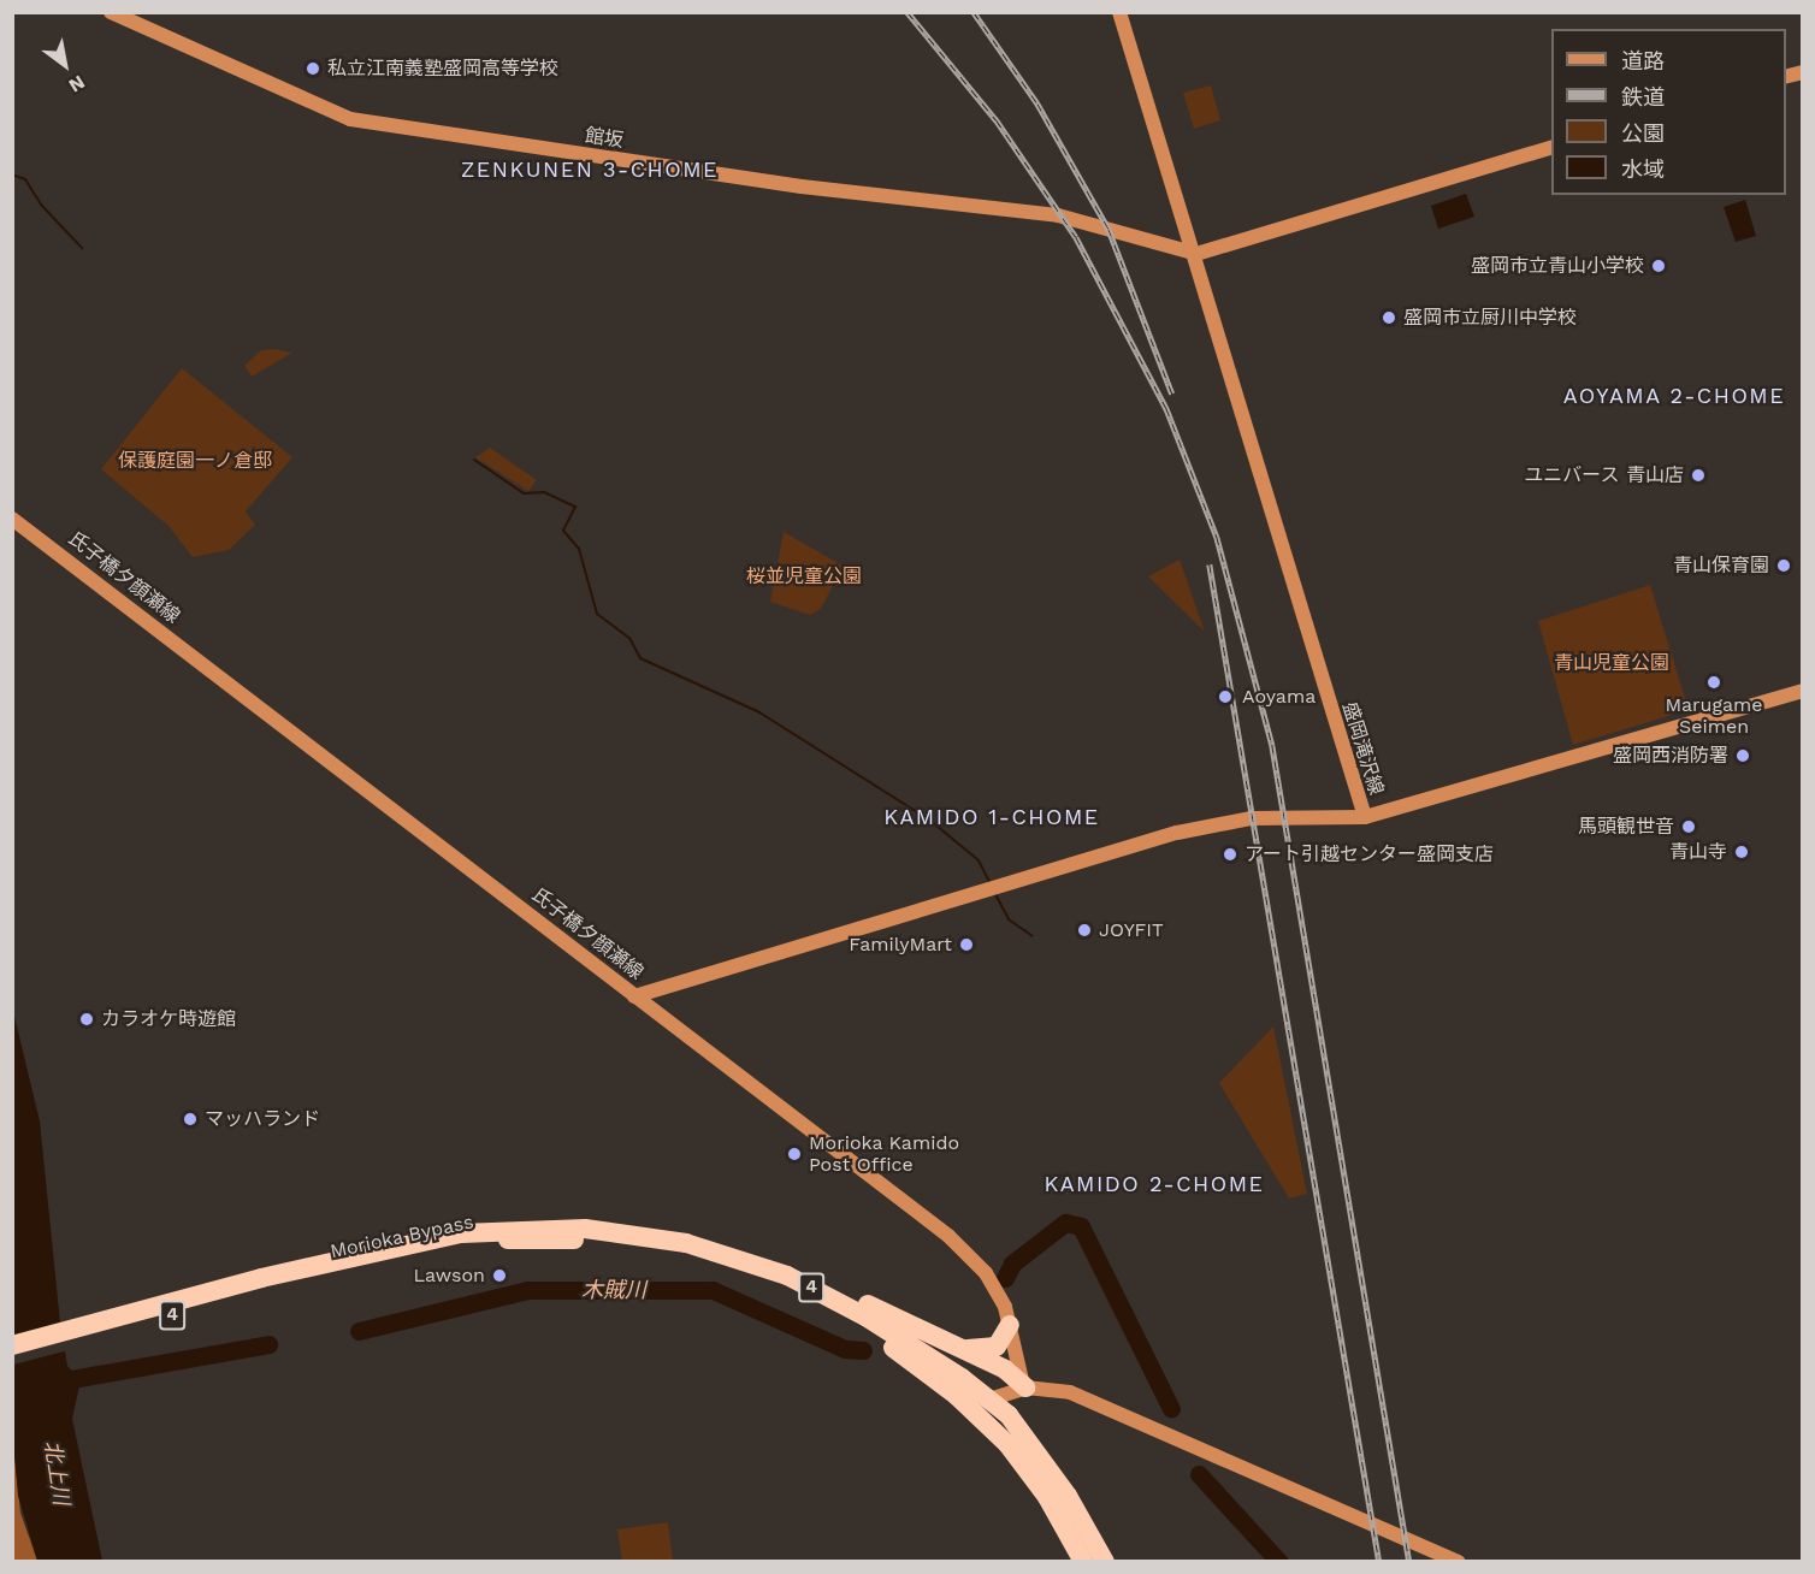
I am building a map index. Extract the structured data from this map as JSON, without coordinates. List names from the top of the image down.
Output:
{
  "streets": {
    "highway": ["Morioka Bypass", "4"],
    "main road": ["館坂", "氏子橋夕顔瀬線", "盛岡滝沢線"]
  },
  "crossings": [
    ["館坂", "盛岡滝沢線"]
  ],
  "districts": [
    "ZENKUNEN 3-CHOME",
    "AOYAMA 2-CHOME",
    "KAMIDO 1-CHOME",
    "KAMIDO 2-CHOME"
  ],
  "water": ["木賊川", "北上川"],
  "parks": ["保護庭園一ノ倉邸", "桜並児童公園", "青山児童公園"],
  "places": [
    "私立江南義塾盛岡高等学校",
    "盛岡市立青山小学校",
    "盛岡市立厨川中学校",
    "ユニバース 青山店",
    "青山保育園",
    "Marugame Seimen",
    "Aoyama",
    "盛岡西消防署",
    "馬頭観世音",
    "青山寺",
    "アート引越センター盛岡支店",
    "JOYFIT",
    "FamilyMart",
    "カラオケ時遊館",
    "マッハランド",
    "Morioka Kamido Post Office",
    "Lawson"
  ],
  "legend": [
    "道路",
    "鉄道",
    "公園",
    "水域"
  ],
  "north": "bottom right"
}
